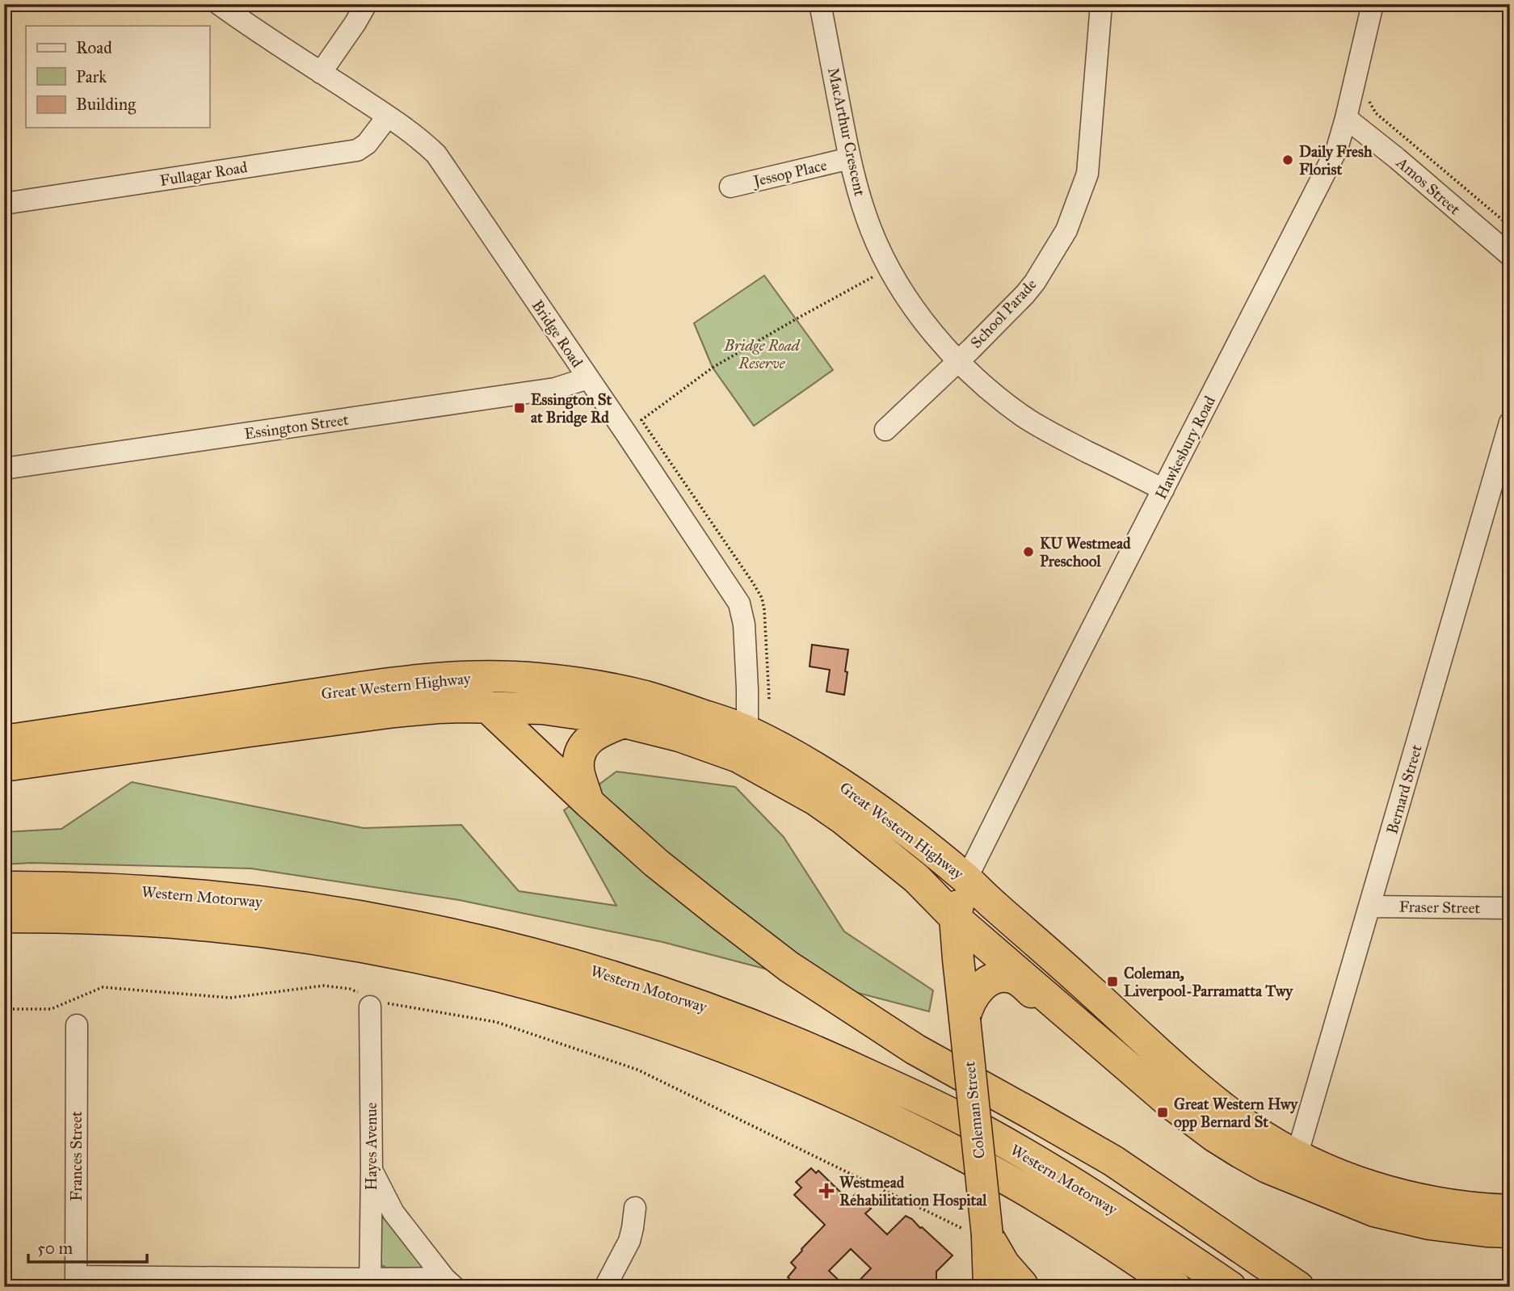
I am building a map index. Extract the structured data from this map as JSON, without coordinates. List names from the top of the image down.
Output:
{
  "streets": {
    "highway": ["Great Western Highway", "Western Motorway", "Coleman Street"],
    "street": [
      "MacArthur Crescent",
      "Jessop Place",
      "Fullagar Road",
      "Amos Street",
      "School Parade",
      "Bridge Road",
      "Essington Street",
      "Hawkesbury Road",
      "Bernard Street",
      "Fraser Street",
      "Hayes Avenue",
      "Frances Street"
    ]
  },
  "crossings": [
    ["MacArthur Crescent", "Jessop Place"],
    ["MacArthur Crescent", "School Parade"],
    ["MacArthur Crescent", "Hawkesbury Road"],
    ["Fullagar Road", "Bridge Road"],
    ["Amos Street", "Hawkesbury Road"],
    ["Bridge Road", "Essington Street"],
    ["Bridge Road", "Great Western Highway"],
    ["Hawkesbury Road", "Great Western Highway"],
    ["Hawkesbury Road", "Coleman Street"],
    ["Great Western Highway", "Bernard Street"],
    ["Great Western Highway", "Coleman Street"],
    ["Bernard Street", "Fraser Street"]
  ],
  "parks": ["Bridge Road Reserve"],
  "places": {
    "other": ["Daily Fresh Florist", "KU Westmead Preschool"],
    "transit": ["Essington St at Bridge Rd", "Coleman, Liverpool-Parramatta Twy", "Great Western Hwy opp Bernard St"],
    "health": ["Westmead Rehabilitation Hospital"]
  },
  "legend": ["Road", "Park", "Building"],
  "scale_bar": "50 m"
}
